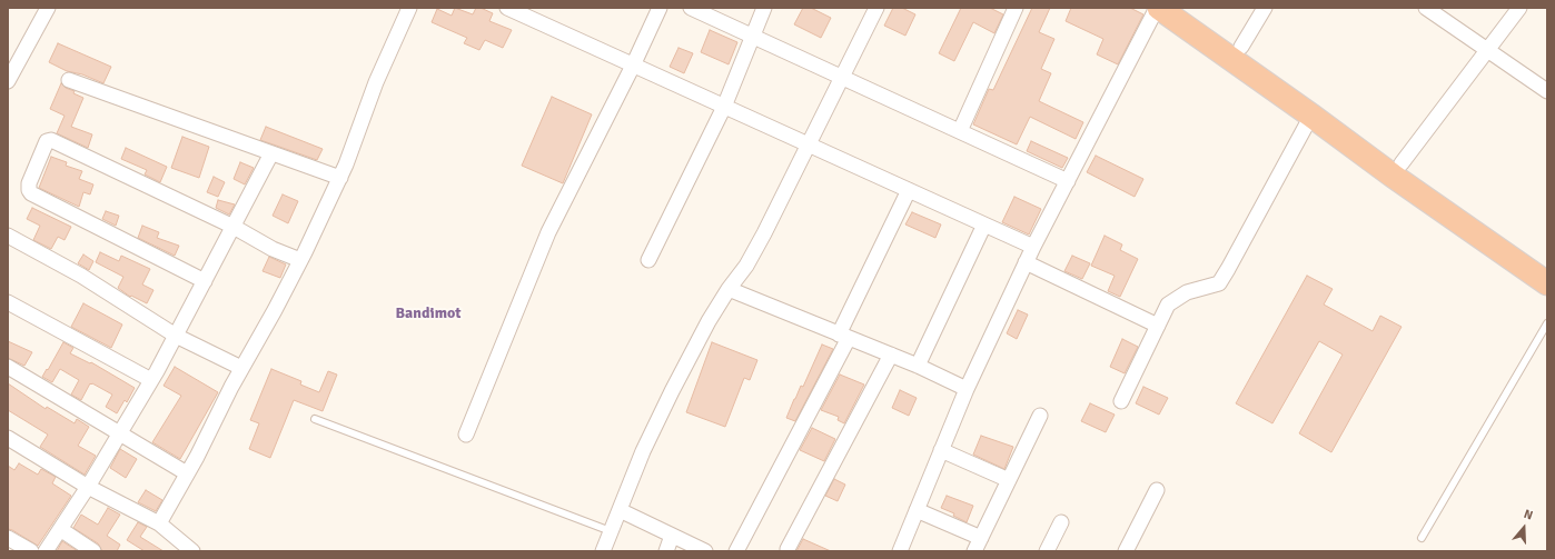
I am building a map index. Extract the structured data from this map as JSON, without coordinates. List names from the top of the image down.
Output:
{
  "districts": ["Bandimot"],
  "north": "top"
}
